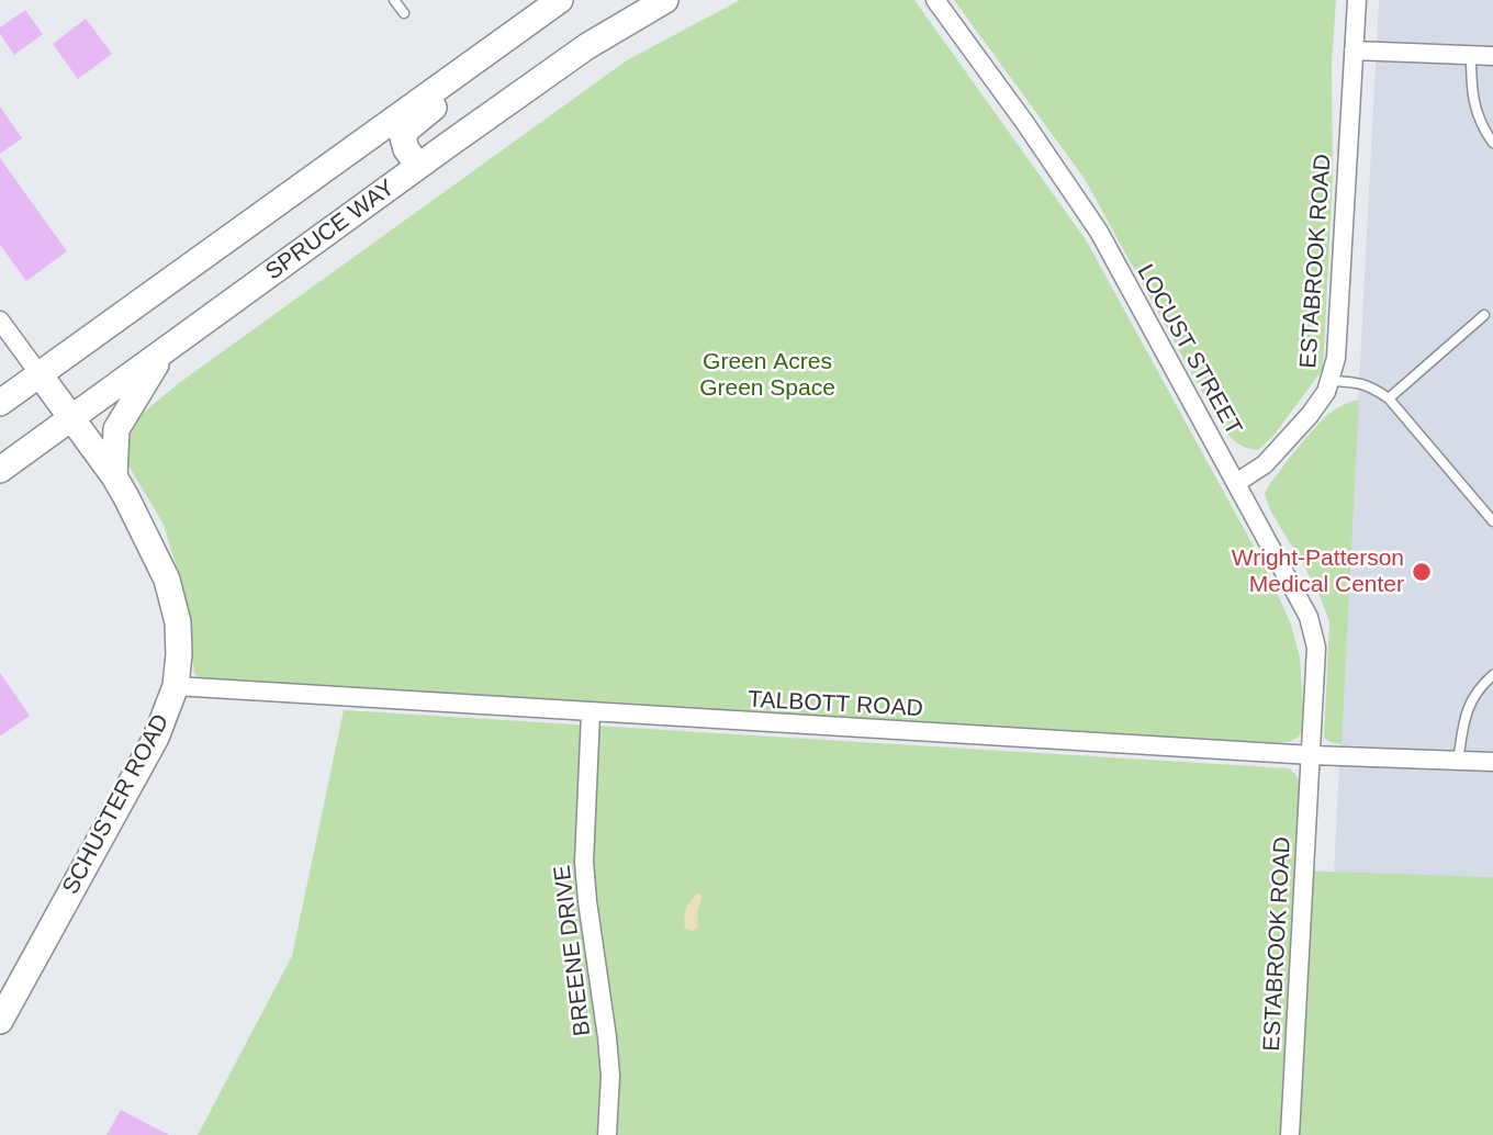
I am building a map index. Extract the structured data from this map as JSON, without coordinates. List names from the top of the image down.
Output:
{
  "streets": {
    "street": [
      "SPRUCE WAY",
      "ESTABROOK ROAD",
      "LOCUST STREET",
      "TALBOTT ROAD",
      "SCHUSTER ROAD",
      "BREENE DRIVE"
    ]
  },
  "crossings": [
    ["SPRUCE WAY", "SCHUSTER ROAD"],
    ["ESTABROOK ROAD", "LOCUST STREET"],
    ["ESTABROOK ROAD", "TALBOTT ROAD"],
    ["LOCUST STREET", "TALBOTT ROAD"],
    ["TALBOTT ROAD", "SCHUSTER ROAD"],
    ["TALBOTT ROAD", "BREENE DRIVE"]
  ],
  "parks": ["Green Acres Green Space"],
  "places": ["Wright-Patterson Medical Center"]
}
